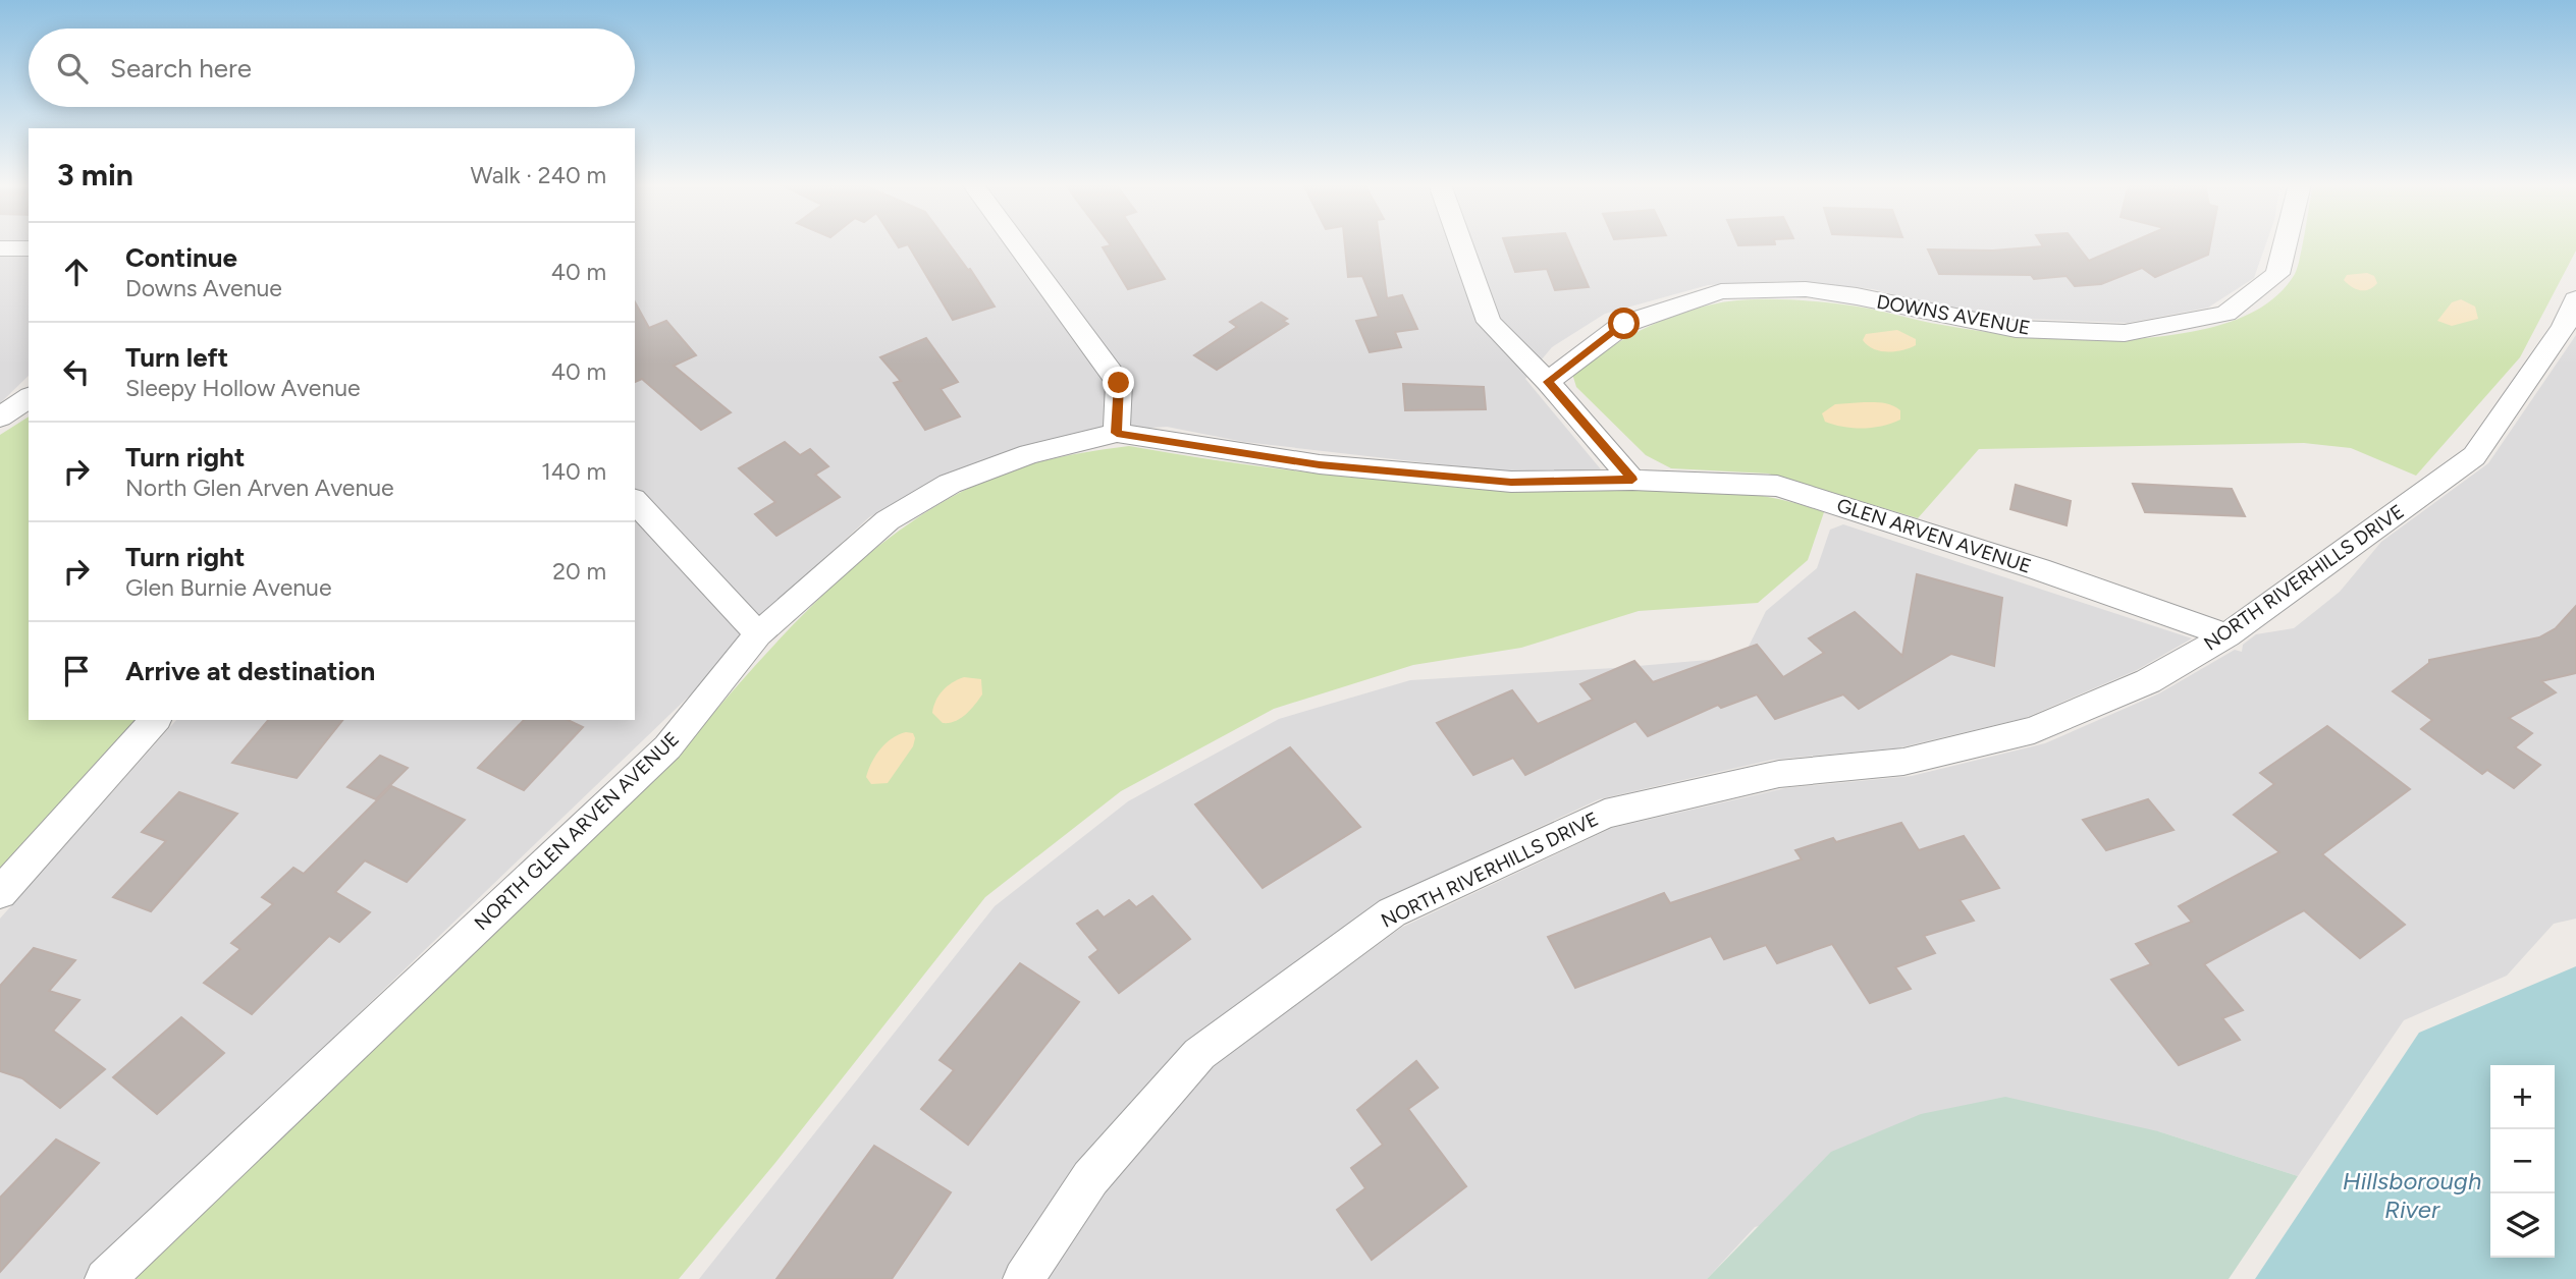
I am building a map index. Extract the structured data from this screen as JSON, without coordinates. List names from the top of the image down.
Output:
{
  "streets": {
    "street": [
      "DOWNS AVENUE",
      "GLEN ARVEN AVENUE",
      "NORTH RIVERHILLS DRIVE",
      "NORTH GLEN ARVEN AVENUE"
    ]
  },
  "crossings": [
    ["GLEN ARVEN AVENUE", "NORTH RIVERHILLS DRIVE"],
    ["GLEN ARVEN AVENUE", "NORTH GLEN ARVEN AVENUE"]
  ],
  "water": ["Hillsborough River"],
  "page": {
    "search": "Search here",
    "heading": ["3 min", "Walk · 240 m"],
    "list": [
      ["Continue", "Downs Avenue", "40 m"],
      ["Turn left", "Sleepy Hollow Avenue", "40 m"],
      ["Turn right", "North Glen Arven Avenue", "140 m"],
      ["Turn right", "Glen Burnie Avenue", "20 m"],
      "Arrive at destination"
    ],
    "map_buttons": ["+", "−"]
  }
}
